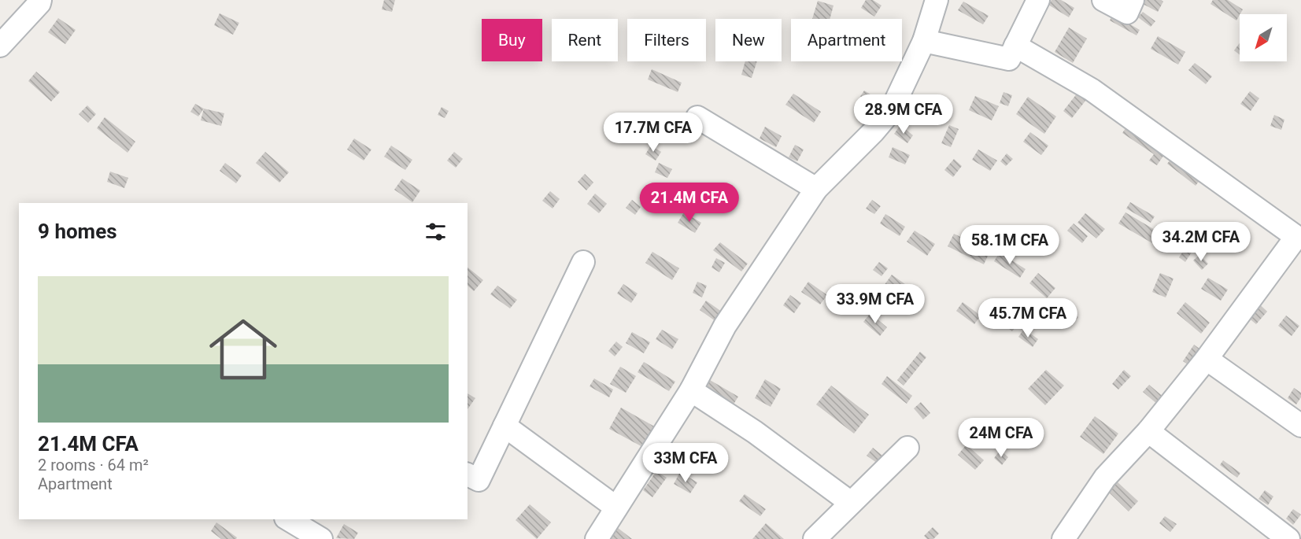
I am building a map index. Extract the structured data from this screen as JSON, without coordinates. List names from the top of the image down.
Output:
{
  "north": "bottom left",
  "page": {
    "chip": [
      "Buy",
      "Rent",
      "Filters",
      "New",
      "Apartment"
    ],
    "price": [
      "28.9M CFA",
      "17.7M CFA",
      "21.4M CFA",
      "34.2M CFA",
      "58.1M CFA",
      "33.9M CFA",
      "45.7M CFA",
      "24M CFA",
      "33M CFA"
    ],
    "heading": "9 homes",
    "list": [
      {
        "name": "21.4M CFA",
        "note": "2 rooms · 64 m² · Apartment"
      }
    ]
  }
}
